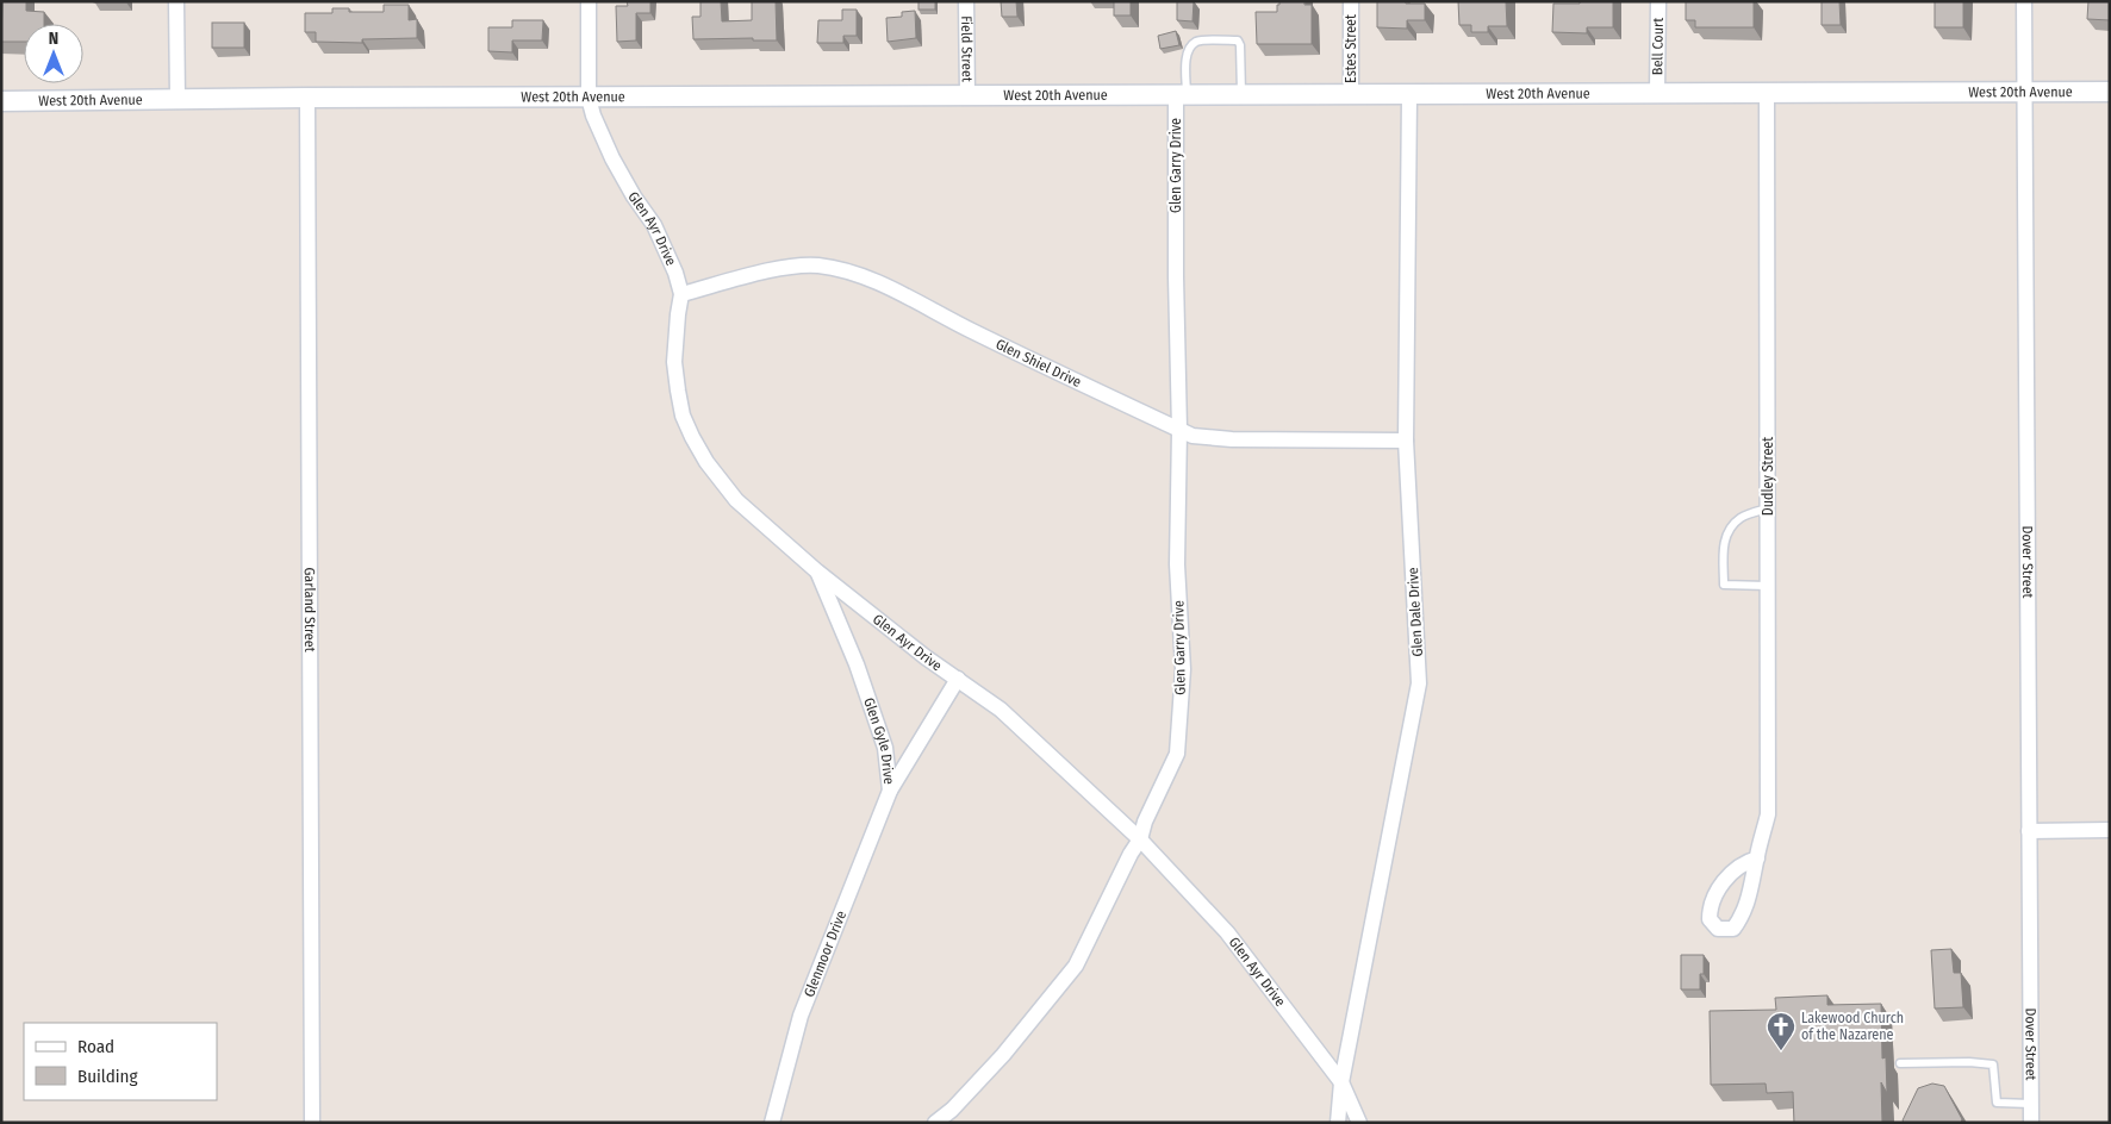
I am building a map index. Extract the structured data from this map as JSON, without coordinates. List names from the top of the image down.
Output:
{
  "streets": {
    "street": [
      "Bell Court",
      "Field Street",
      "Estes Street",
      "West 20th Avenue",
      "Glen Garry Drive",
      "Glen Ayr Drive",
      "Glen Shiel Drive",
      "Dudley Street",
      "Dover Street",
      "Garland Street",
      "Glen Dale Drive",
      "Glen Gyle Drive",
      "Glenmoor Drive"
    ]
  },
  "crossings": [
    ["Bell Court", "West 20th Avenue"],
    ["Field Street", "West 20th Avenue"],
    ["Estes Street", "West 20th Avenue"],
    ["West 20th Avenue", "Glen Garry Drive"],
    ["West 20th Avenue", "Glen Ayr Drive"],
    ["West 20th Avenue", "Dudley Street"],
    ["West 20th Avenue", "Dover Street"],
    ["West 20th Avenue", "Garland Street"],
    ["West 20th Avenue", "Glen Dale Drive"],
    ["Glen Garry Drive", "Glen Ayr Drive"],
    ["Glen Garry Drive", "Glen Shiel Drive"],
    ["Glen Ayr Drive", "Glen Shiel Drive"],
    ["Glen Ayr Drive", "Glen Dale Drive"],
    ["Glen Ayr Drive", "Glen Gyle Drive"],
    ["Glen Shiel Drive", "Glen Dale Drive"],
    ["Glen Gyle Drive", "Glenmoor Drive"]
  ],
  "places": {
    "church": ["Lakewood Church of the Nazarene"]
  },
  "legend": ["Road", "Building"],
  "north": "top"
}
